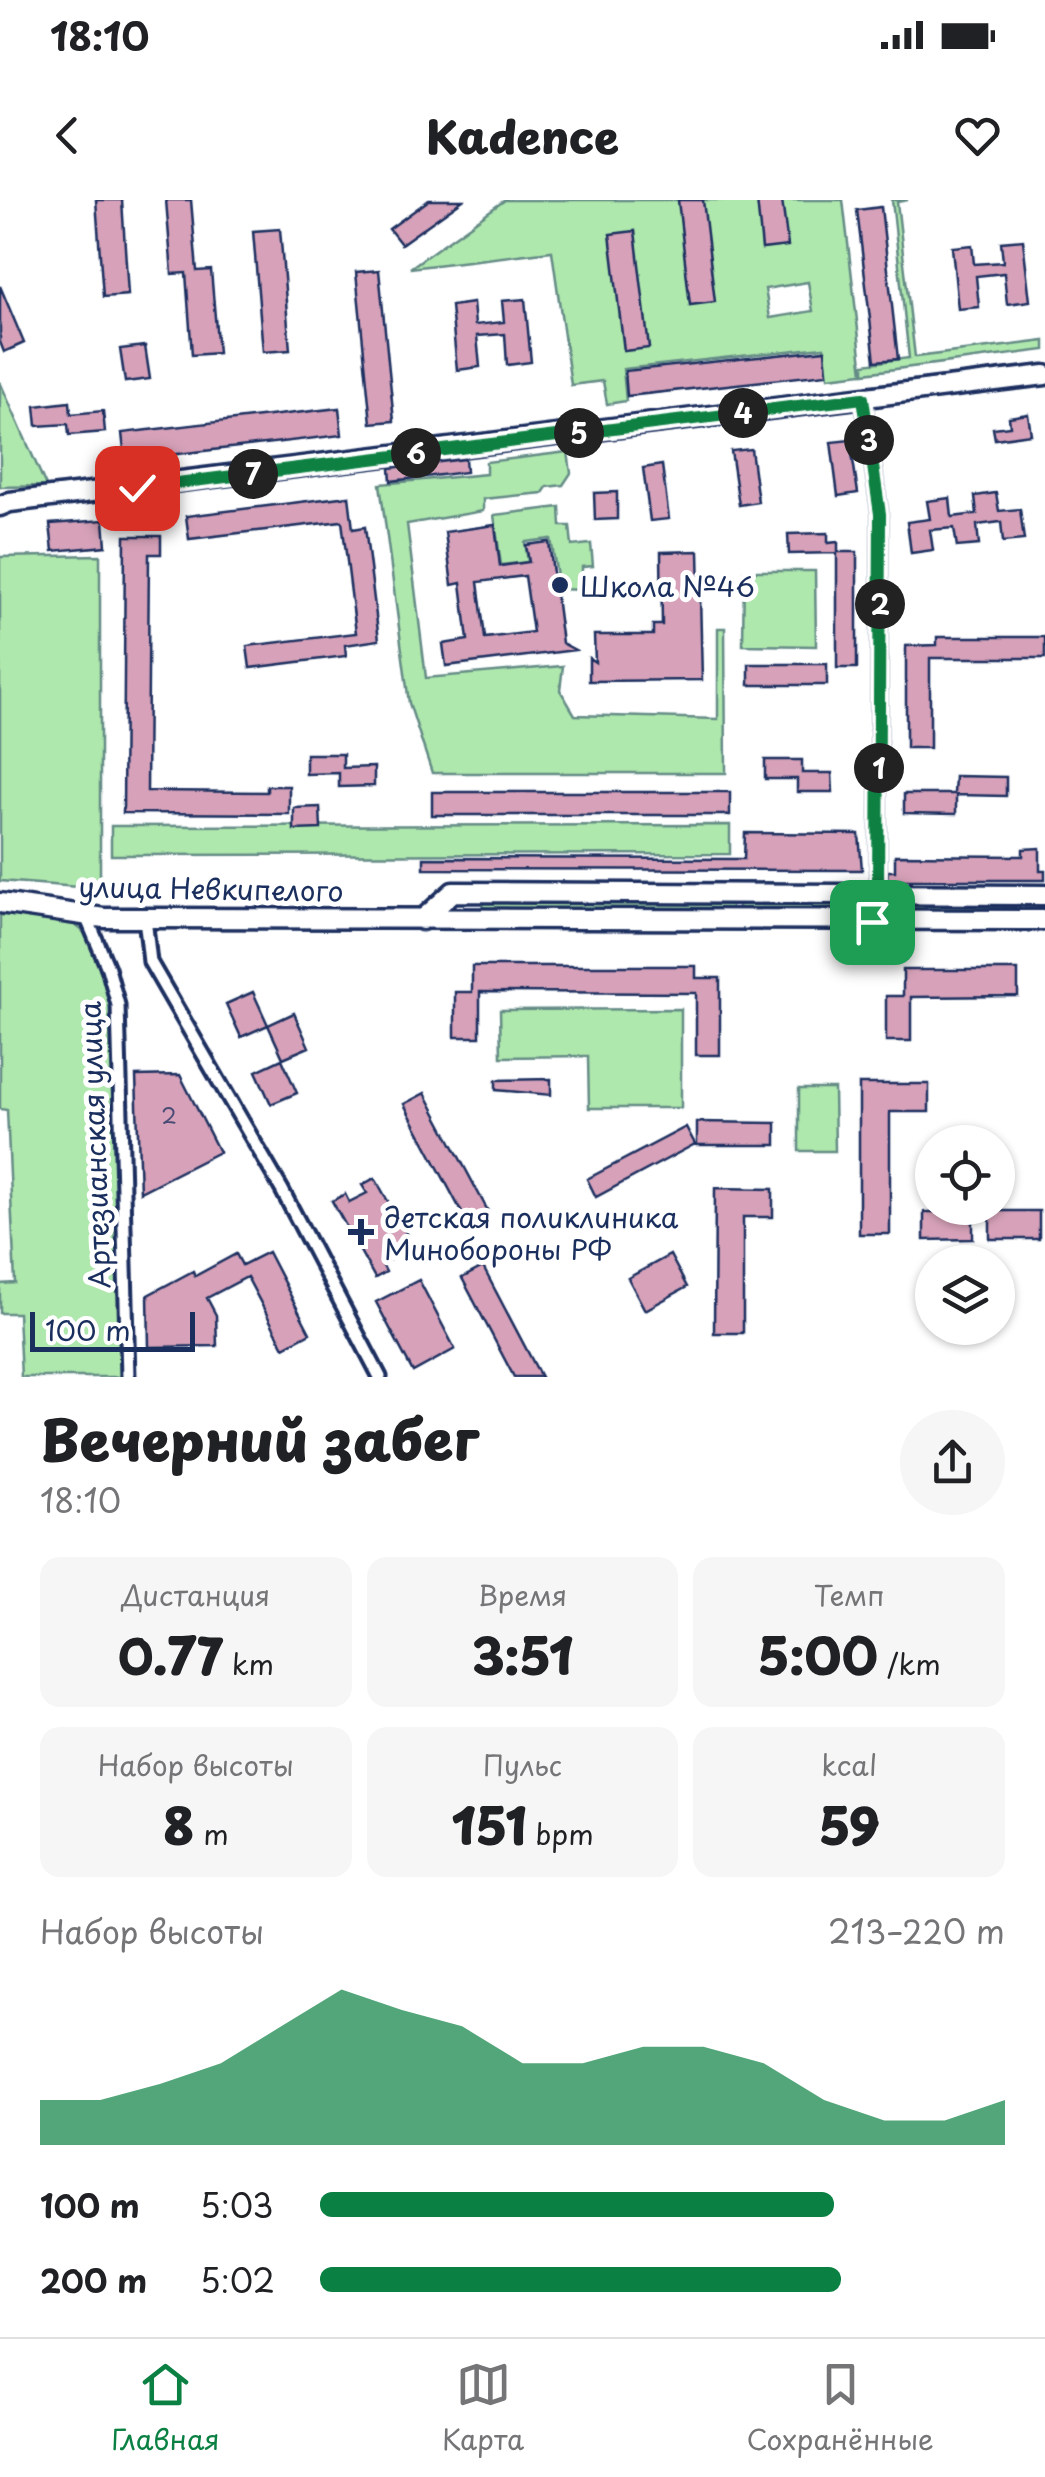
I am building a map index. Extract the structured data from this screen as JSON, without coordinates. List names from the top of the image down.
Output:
{
  "streets": {
    "street": ["улица Невкипелого", "Артезианская улица"]
  },
  "crossings": [
    ["улица Невкипелого", "Артезианская улица"]
  ],
  "places": {
    "other": ["Школа №46"],
    "health": ["детская поликлиника Минобороны РФ"]
  },
  "house_numbers": ["2"],
  "scale_bar": "100 m",
  "page": {
    "status": "18:10",
    "header": "Kadence",
    "pins": [
      "4",
      "5",
      "3",
      "6",
      "7",
      "2",
      "1"
    ],
    "scale": "100 m",
    "heading": ["Вечерний забег", "18:10"],
    "stats": [
      ["Дистанция", "0.77 km"],
      ["Время", "3:51"],
      ["Темп", "5:00 /km"],
      ["Набор высоты", "8 m"],
      ["Пульс", "151 bpm"],
      ["kcal", "59"]
    ],
    "chart": ["Набор высоты", "213–220 m"],
    "list": [
      {
        "name": "100 m",
        "note": "5:03"
      },
      {
        "name": "200 m",
        "note": "5:02"
      }
    ],
    "tabs": ["Главная", "Карта", "Сохранённые"]
  }
}
